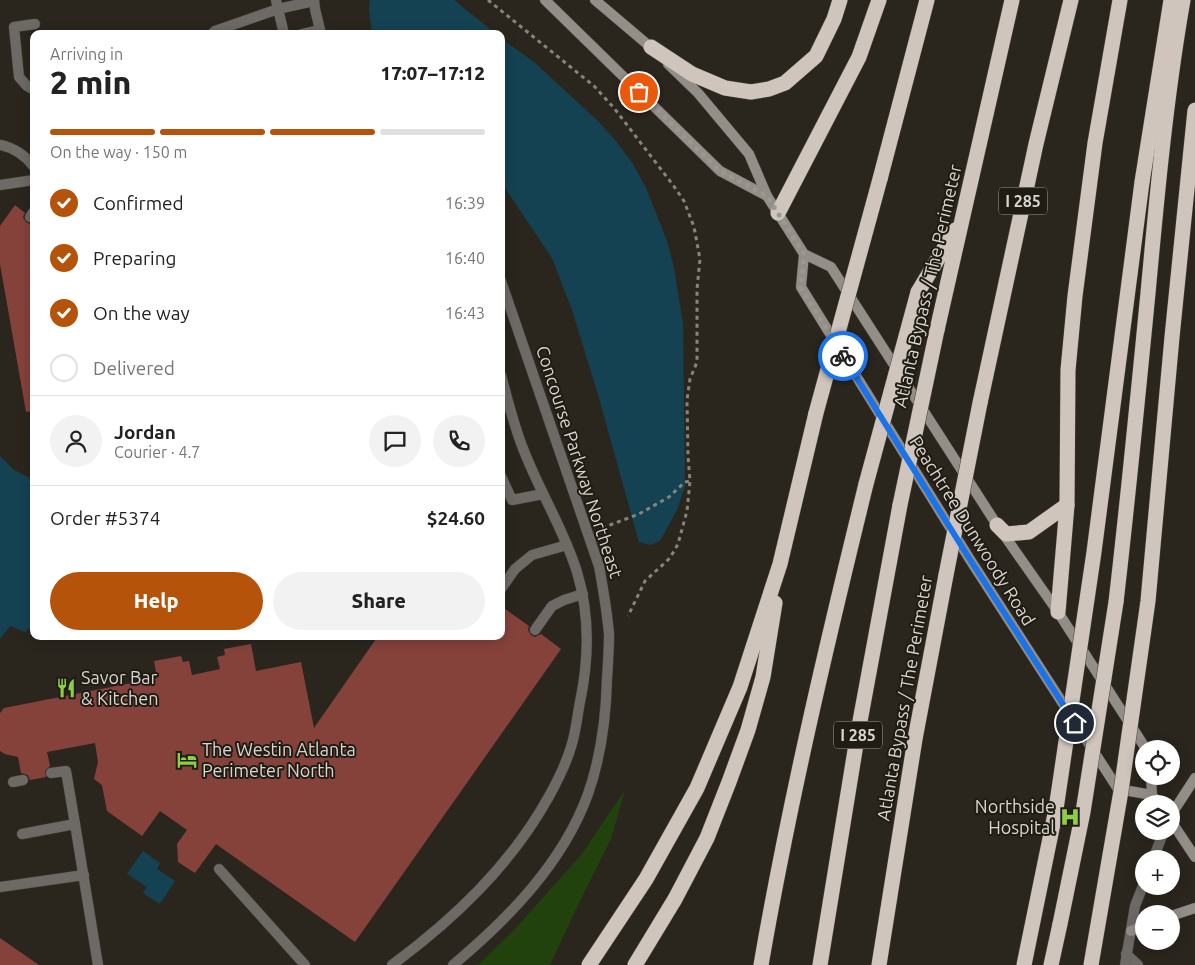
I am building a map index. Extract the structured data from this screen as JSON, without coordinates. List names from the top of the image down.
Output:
{
  "streets": {
    "highway": ["I 285", "Atlanta Bypass / The Perimeter"],
    "main road": ["Peachtree Dunwoody Road"],
    "street": ["Concourse Parkway Northeast"]
  },
  "places": {
    "restaurant": ["Savor Bar & Kitchen"],
    "hotel": ["The Westin Atlanta Perimeter North"],
    "hospital": ["Northside Hospital"]
  },
  "page": {
    "heading": ["2 min", "Arriving in", "17:07–17:12"],
    "panel": [
      "Jordan",
      "Courier · 4.7",
      "Order #5374",
      "$24.60"
    ],
    "bar": "On the way · 150 m",
    "list": [
      ["Confirmed", "16:39"],
      ["Preparing", "16:40"],
      ["On the way", "16:43"],
      "Delivered"
    ],
    "buttons": ["Help", "Share"],
    "map_buttons": ["+", "−"]
  }
}
